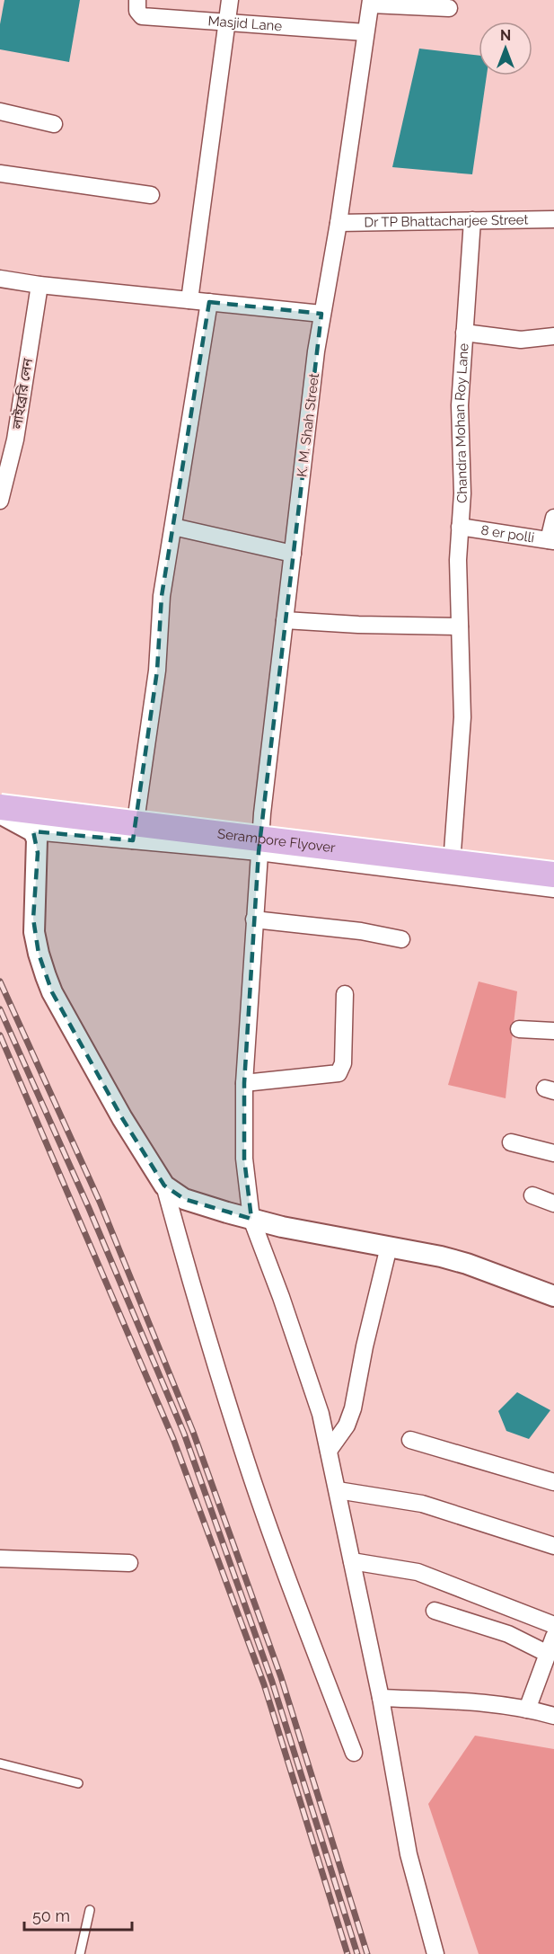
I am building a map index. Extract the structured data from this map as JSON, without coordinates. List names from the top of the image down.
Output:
{
  "streets": {
    "main road": ["Serampore Flyover"],
    "street": [
      "Masjid Lane",
      "Dr TP Bhattacharjee Street",
      "লাইব্রেরি লেন",
      "Chandra Mohan Roy Lane",
      "K. M. Shah Street",
      "8 er polli"
    ]
  },
  "crossings": [
    ["Masjid Lane", "K. M. Shah Street"],
    ["Dr TP Bhattacharjee Street", "Chandra Mohan Roy Lane"],
    ["Dr TP Bhattacharjee Street", "K. M. Shah Street"],
    ["Chandra Mohan Roy Lane", "8 er polli"]
  ],
  "scale_bar": "50 m",
  "north": "top"
}
